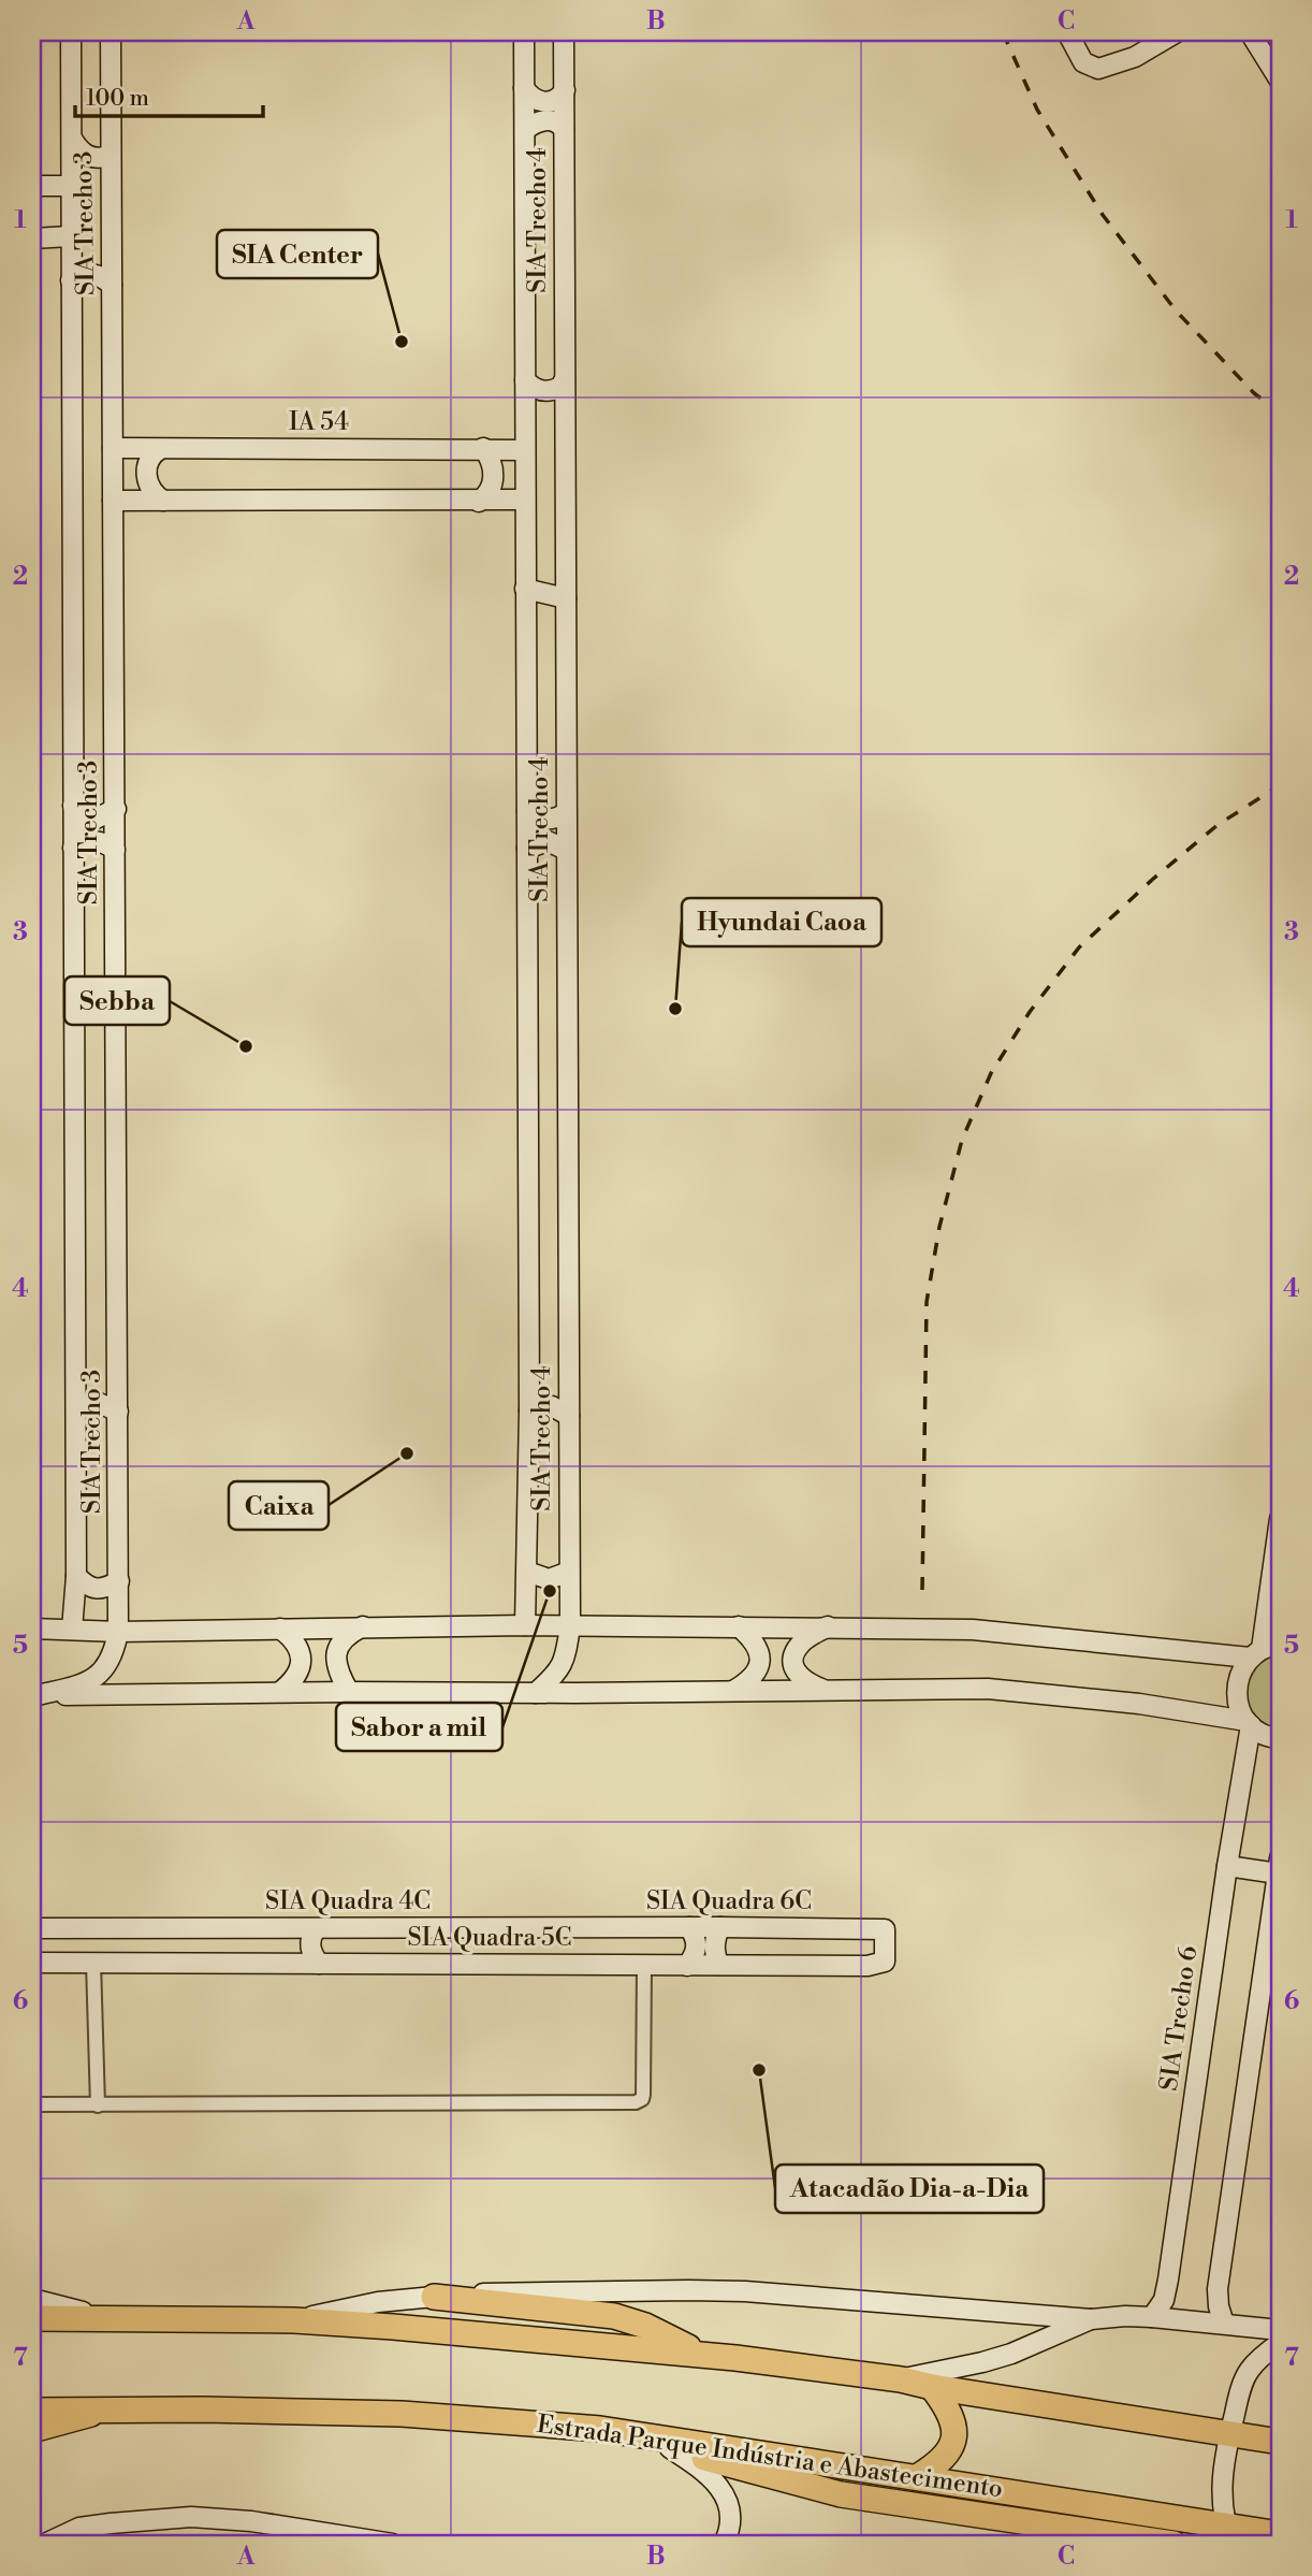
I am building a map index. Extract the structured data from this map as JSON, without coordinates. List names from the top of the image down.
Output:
{
  "streets": {
    "highway": ["Estrada Parque Indústria e Abastecimento"],
    "main road": [
      "SIA Trecho 4",
      "SIA Trecho 3",
      "IA 54",
      "SIA Quadra 4C",
      "SIA Quadra 6C",
      "SIA Quadra 5C",
      "SIA Trecho 6"
    ]
  },
  "crossings": [
    ["SIA Trecho 3", "IA 54"],
    ["SIA Quadra 4C", "SIA Quadra 6C"],
    ["SIA Quadra 6C", "SIA Quadra 5C"]
  ],
  "places": [
    "SIA Center",
    "Hyundai Caoa",
    "Sebba",
    "Caixa",
    "Sabor a mil",
    "Atacadão Dia-a-Dia"
  ],
  "scale_bar": "100 m",
  "grid": {
    "columns": ["A", "B", "C"],
    "rows": [
      "1",
      "2",
      "3",
      "4",
      "5",
      "6",
      "7"
    ]
  }
}
